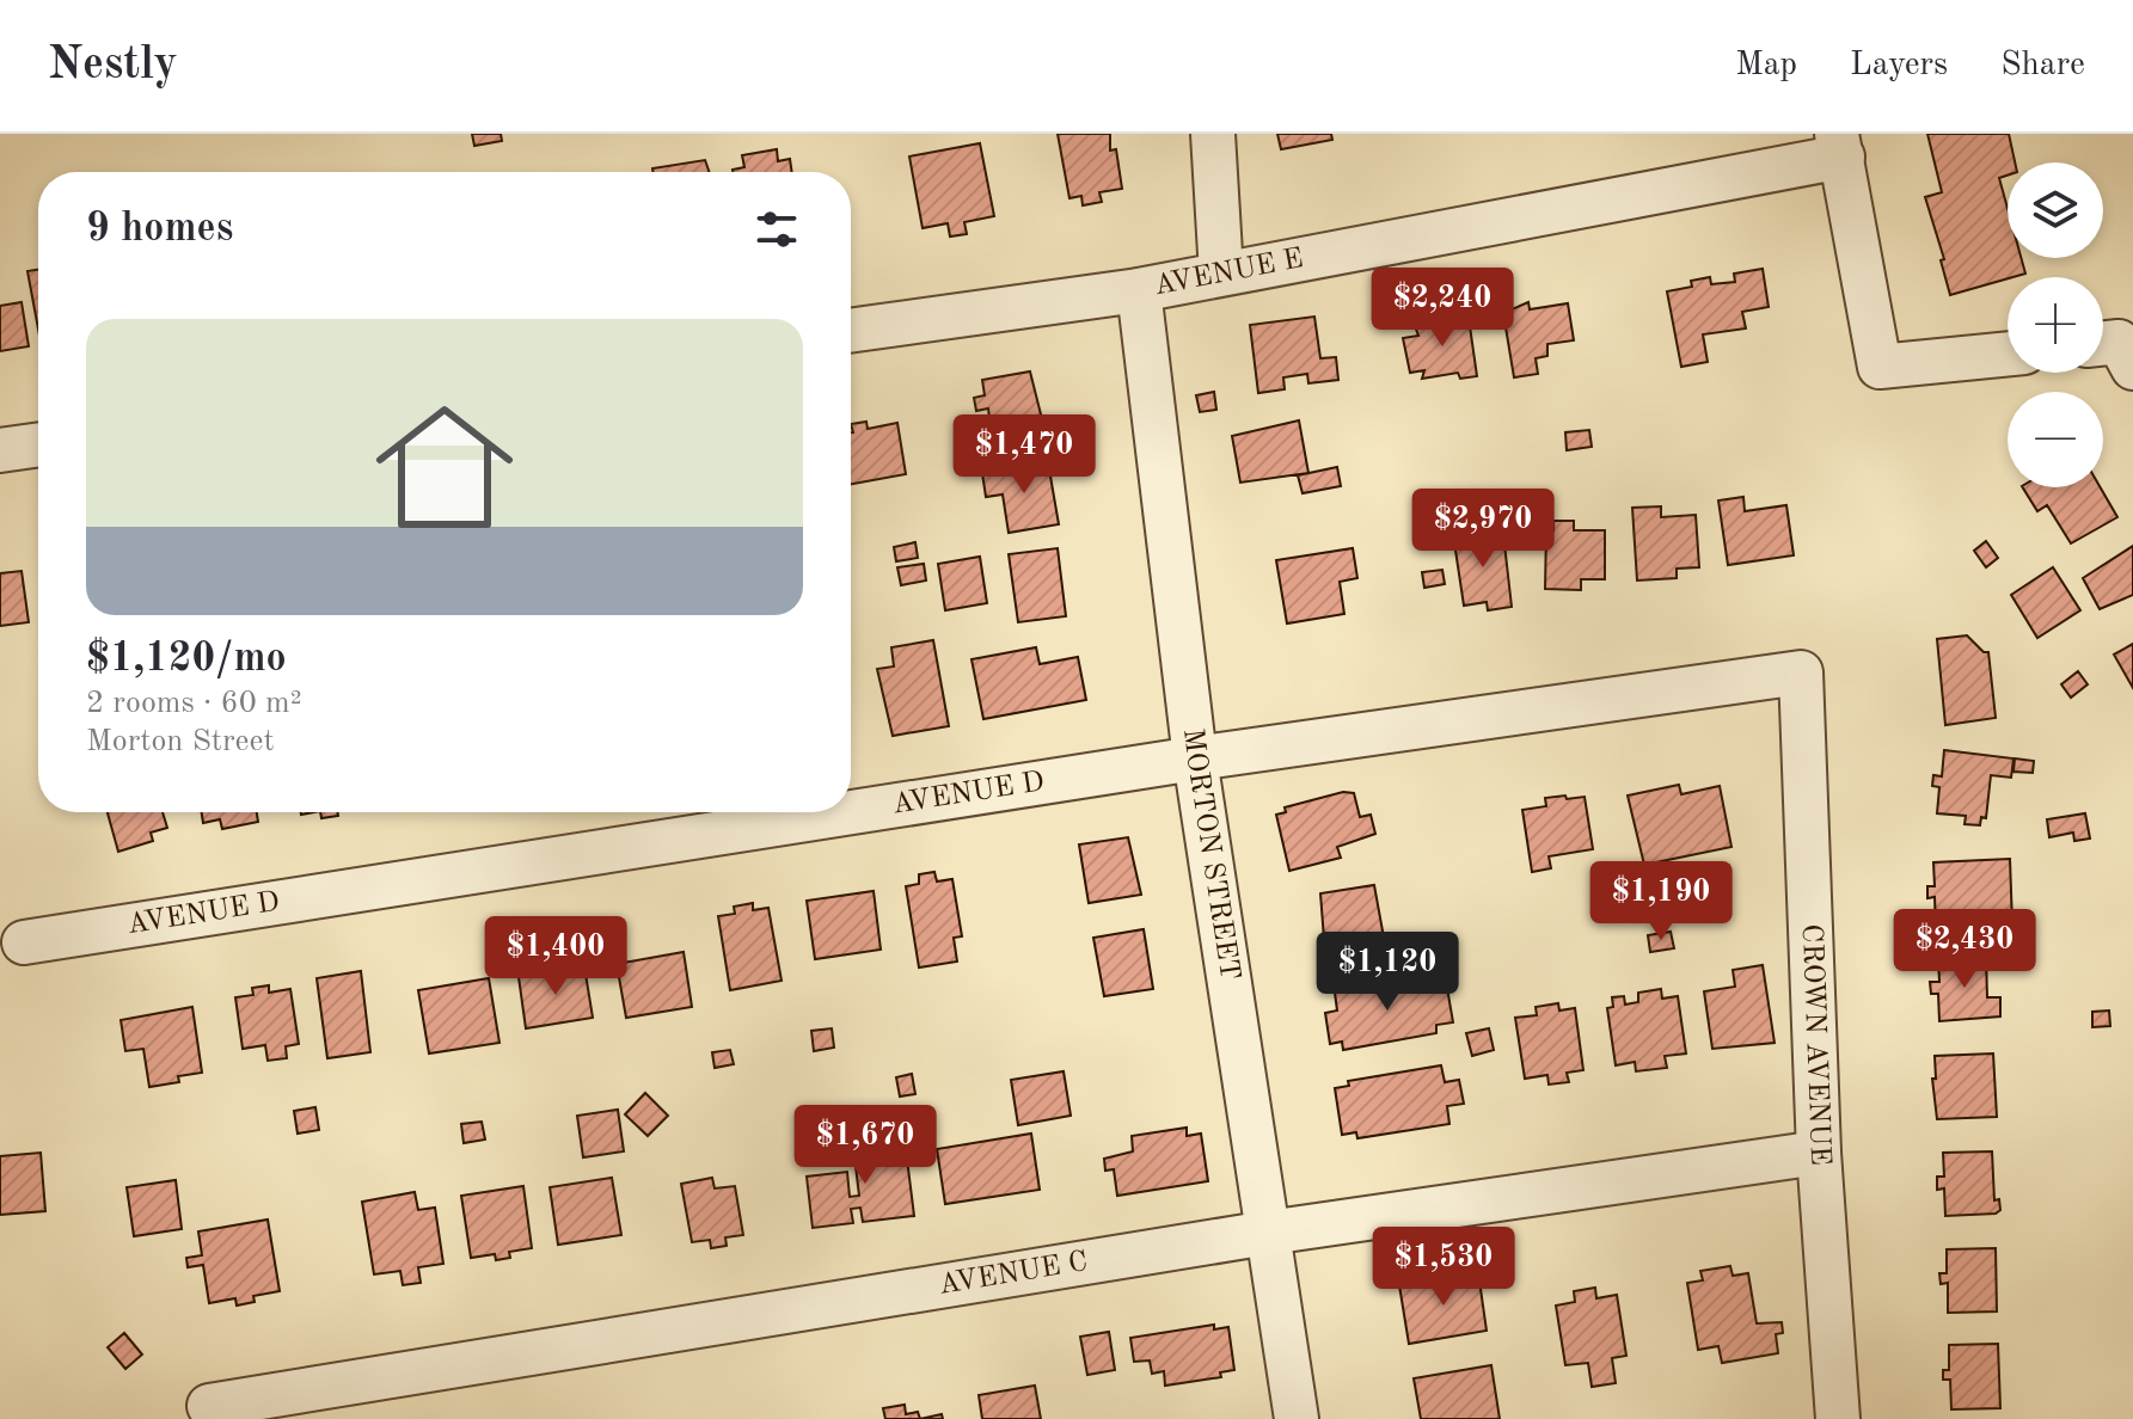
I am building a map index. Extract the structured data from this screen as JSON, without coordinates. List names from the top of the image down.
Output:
{
  "streets": {
    "street": [
      "AVENUE E",
      "AVENUE D",
      "MORTON STREET",
      "CROWN AVENUE",
      "AVENUE C"
    ]
  },
  "crossings": [
    ["AVENUE E", "MORTON STREET"],
    ["AVENUE D", "MORTON STREET"],
    ["AVENUE D", "CROWN AVENUE"],
    ["MORTON STREET", "AVENUE C"],
    ["CROWN AVENUE", "AVENUE C"]
  ],
  "page": {
    "header": "Nestly",
    "nav": ["Map", "Layers", "Share"],
    "map_buttons": ["+", "−"],
    "heading": "9 homes",
    "price": [
      "$2,240",
      "$1,470",
      "$2,970",
      "$1,190",
      "$2,430",
      "$1,400",
      "$1,120",
      "$1,670",
      "$1,530"
    ],
    "list": [
      {
        "name": "$1,120/mo",
        "note": "2 rooms · 60 m² · Morton Street"
      }
    ]
  }
}
